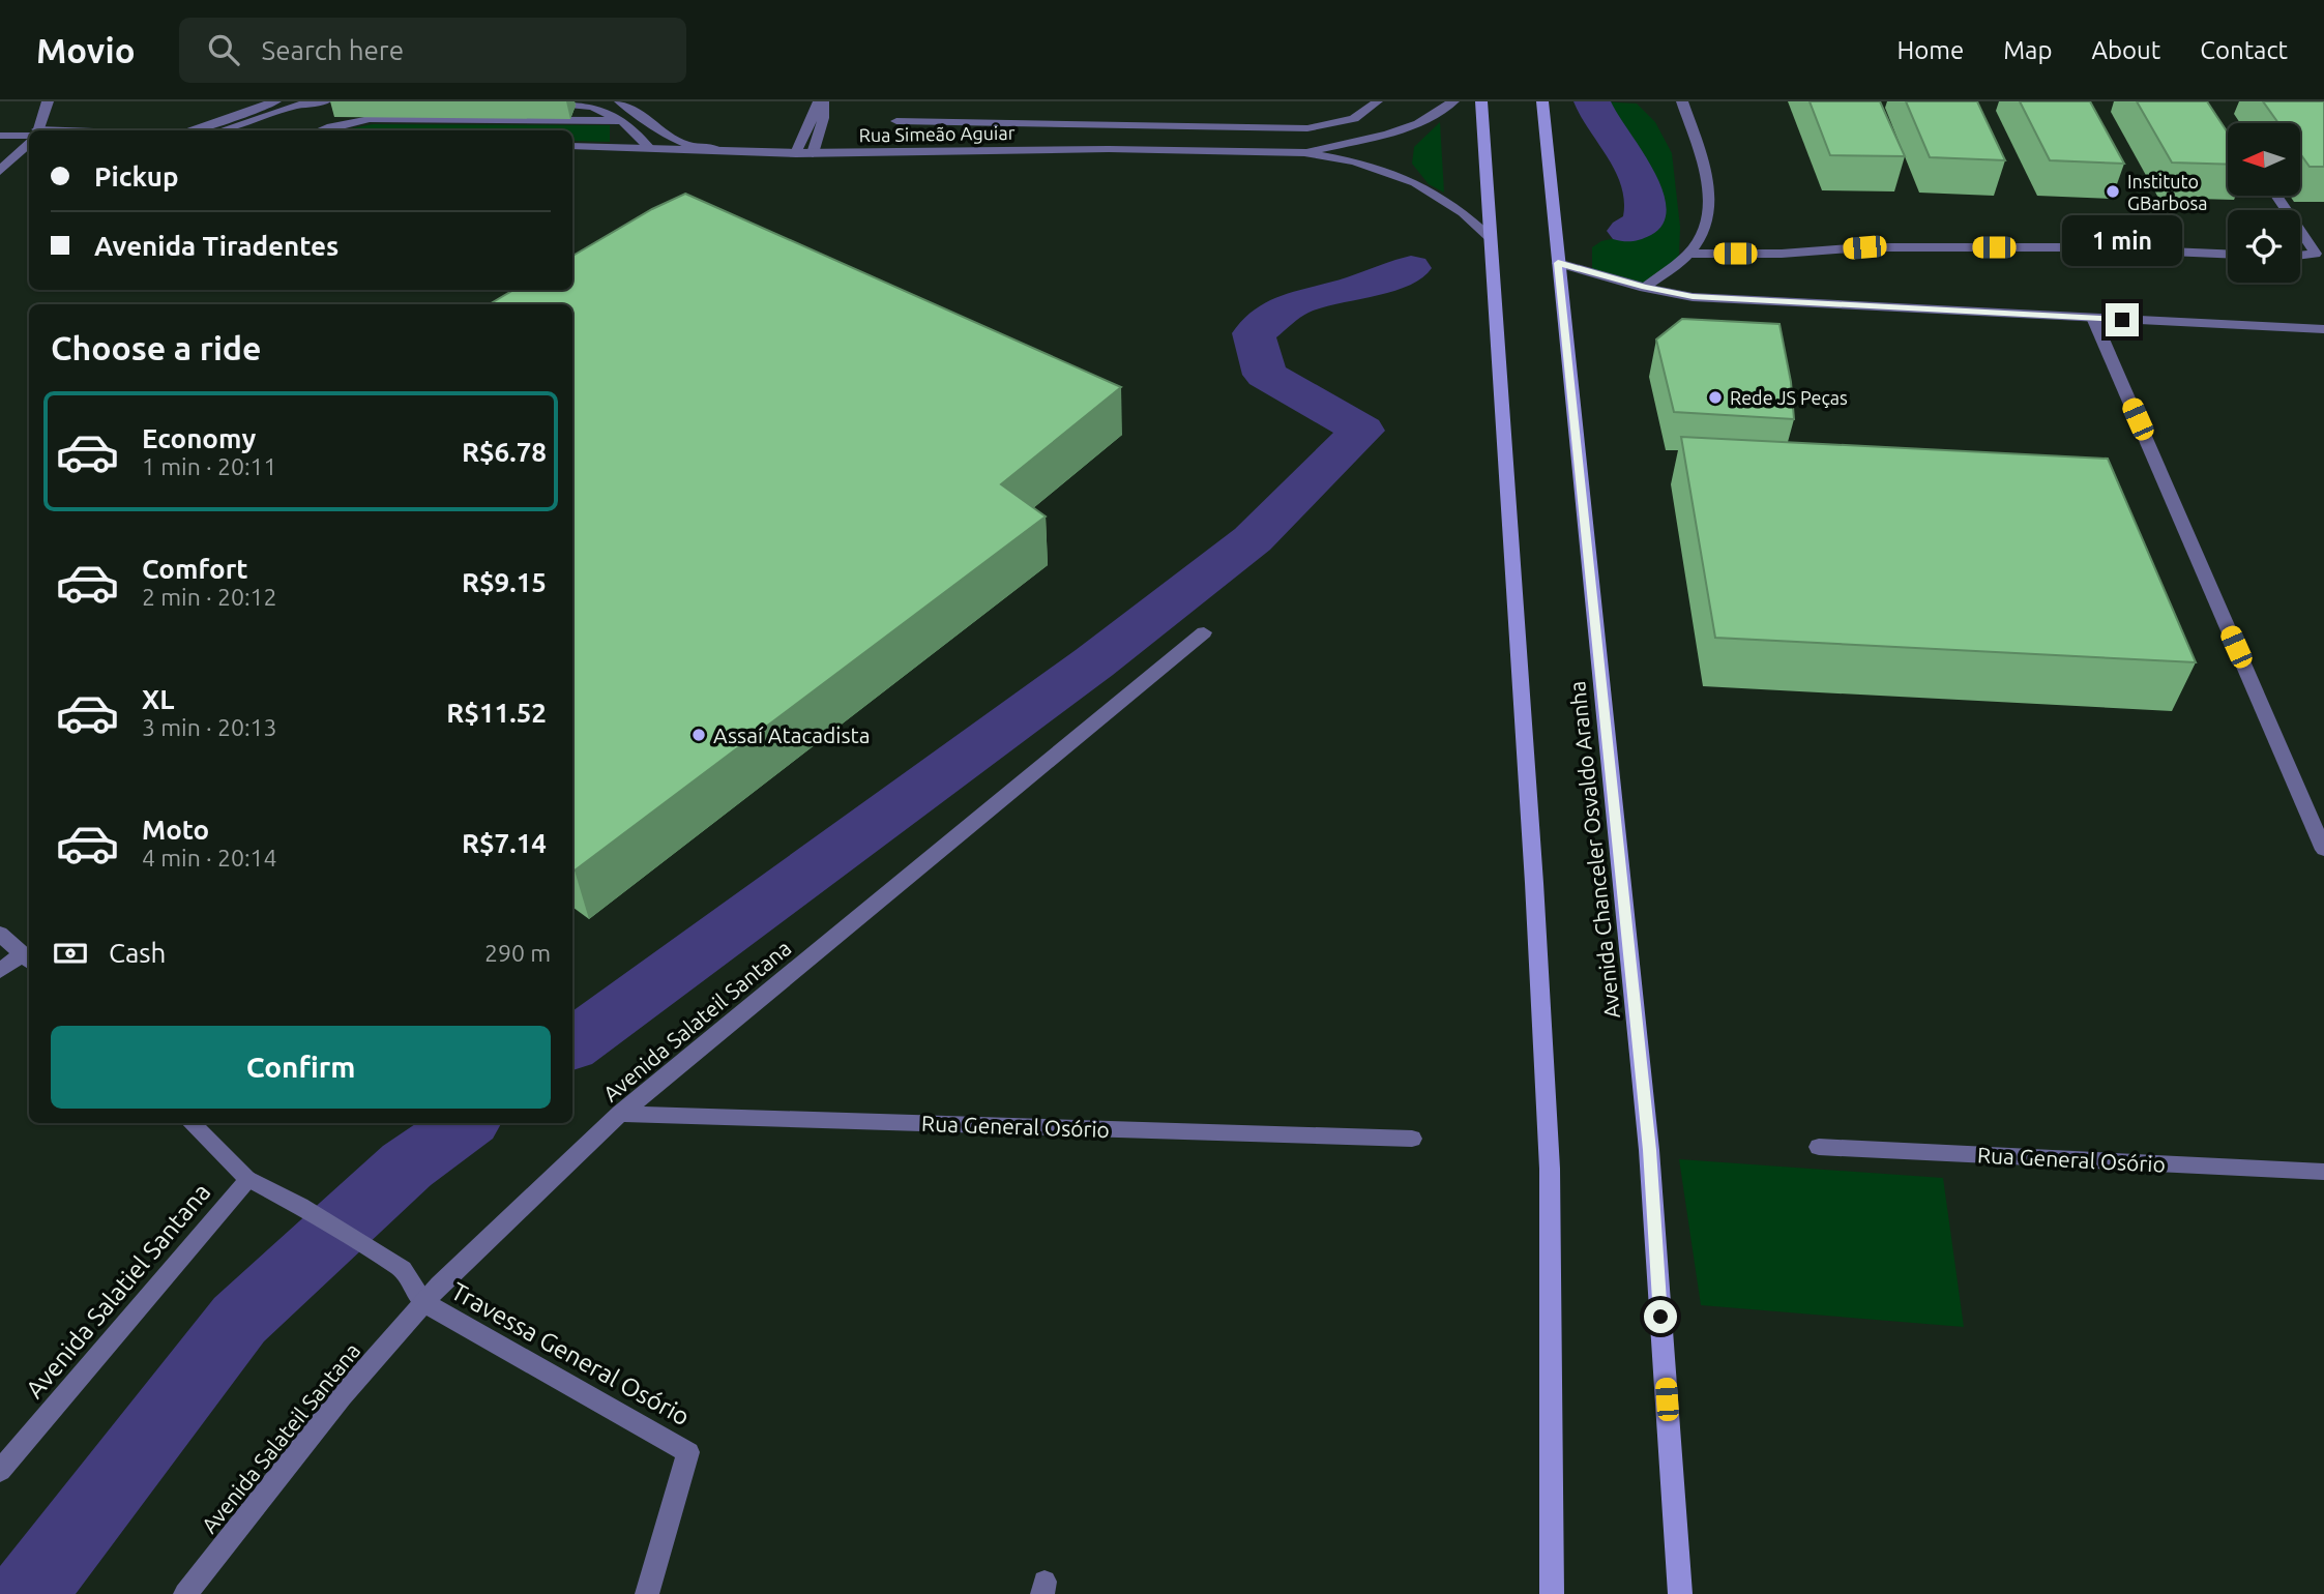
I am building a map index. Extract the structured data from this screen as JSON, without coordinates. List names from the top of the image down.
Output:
{
  "streets": {
    "main road": ["Avenida Chanceler Osvaldo Aranha"],
    "street": [
      "Rua Simeão Aguiar",
      "Avenida Salateil Santana",
      "Rua General Osório",
      "Avenida Salatiel Santana",
      "Travessa General Osório"
    ]
  },
  "crossings": [
    ["Avenida Salateil Santana", "Rua General Osório"],
    ["Avenida Salateil Santana", "Travessa General Osório"]
  ],
  "places": ["Instituto GBarbosa", "Rede JS Peças", "Assaí Atacadista"],
  "north": "left",
  "page": {
    "header": "Movio",
    "search": "Search here",
    "nav": [
      "Home",
      "Map",
      "About",
      "Contact"
    ],
    "banner": ["Pickup", "Avenida Tiradentes"],
    "bubble": "1 min",
    "heading": "Choose a ride",
    "list": [
      {
        "name": "Economy",
        "note": "1 min · 20:11",
        "value": "R$6.78"
      },
      {
        "name": "Comfort",
        "note": "2 min · 20:12",
        "value": "R$9.15"
      },
      {
        "name": "XL",
        "note": "3 min · 20:13",
        "value": "R$11.52"
      },
      {
        "name": "Moto",
        "note": "4 min · 20:14",
        "value": "R$7.14"
      }
    ],
    "pay": ["Cash", "290 m"],
    "buttons": "Confirm"
  }
}
